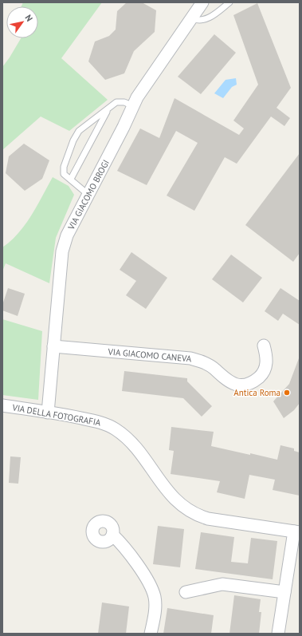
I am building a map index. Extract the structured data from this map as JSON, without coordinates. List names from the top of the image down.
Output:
{
  "streets": {
    "street": ["VIA GIACOMO BROGI", "VIA GIACOMO CANEVA", "VIA DELLA FOTOGRAFIA"]
  },
  "crossings": [
    ["VIA GIACOMO BROGI", "VIA GIACOMO CANEVA"],
    ["VIA GIACOMO BROGI", "VIA DELLA FOTOGRAFIA"]
  ],
  "places": ["Antica Roma"],
  "north": "top right"
}
